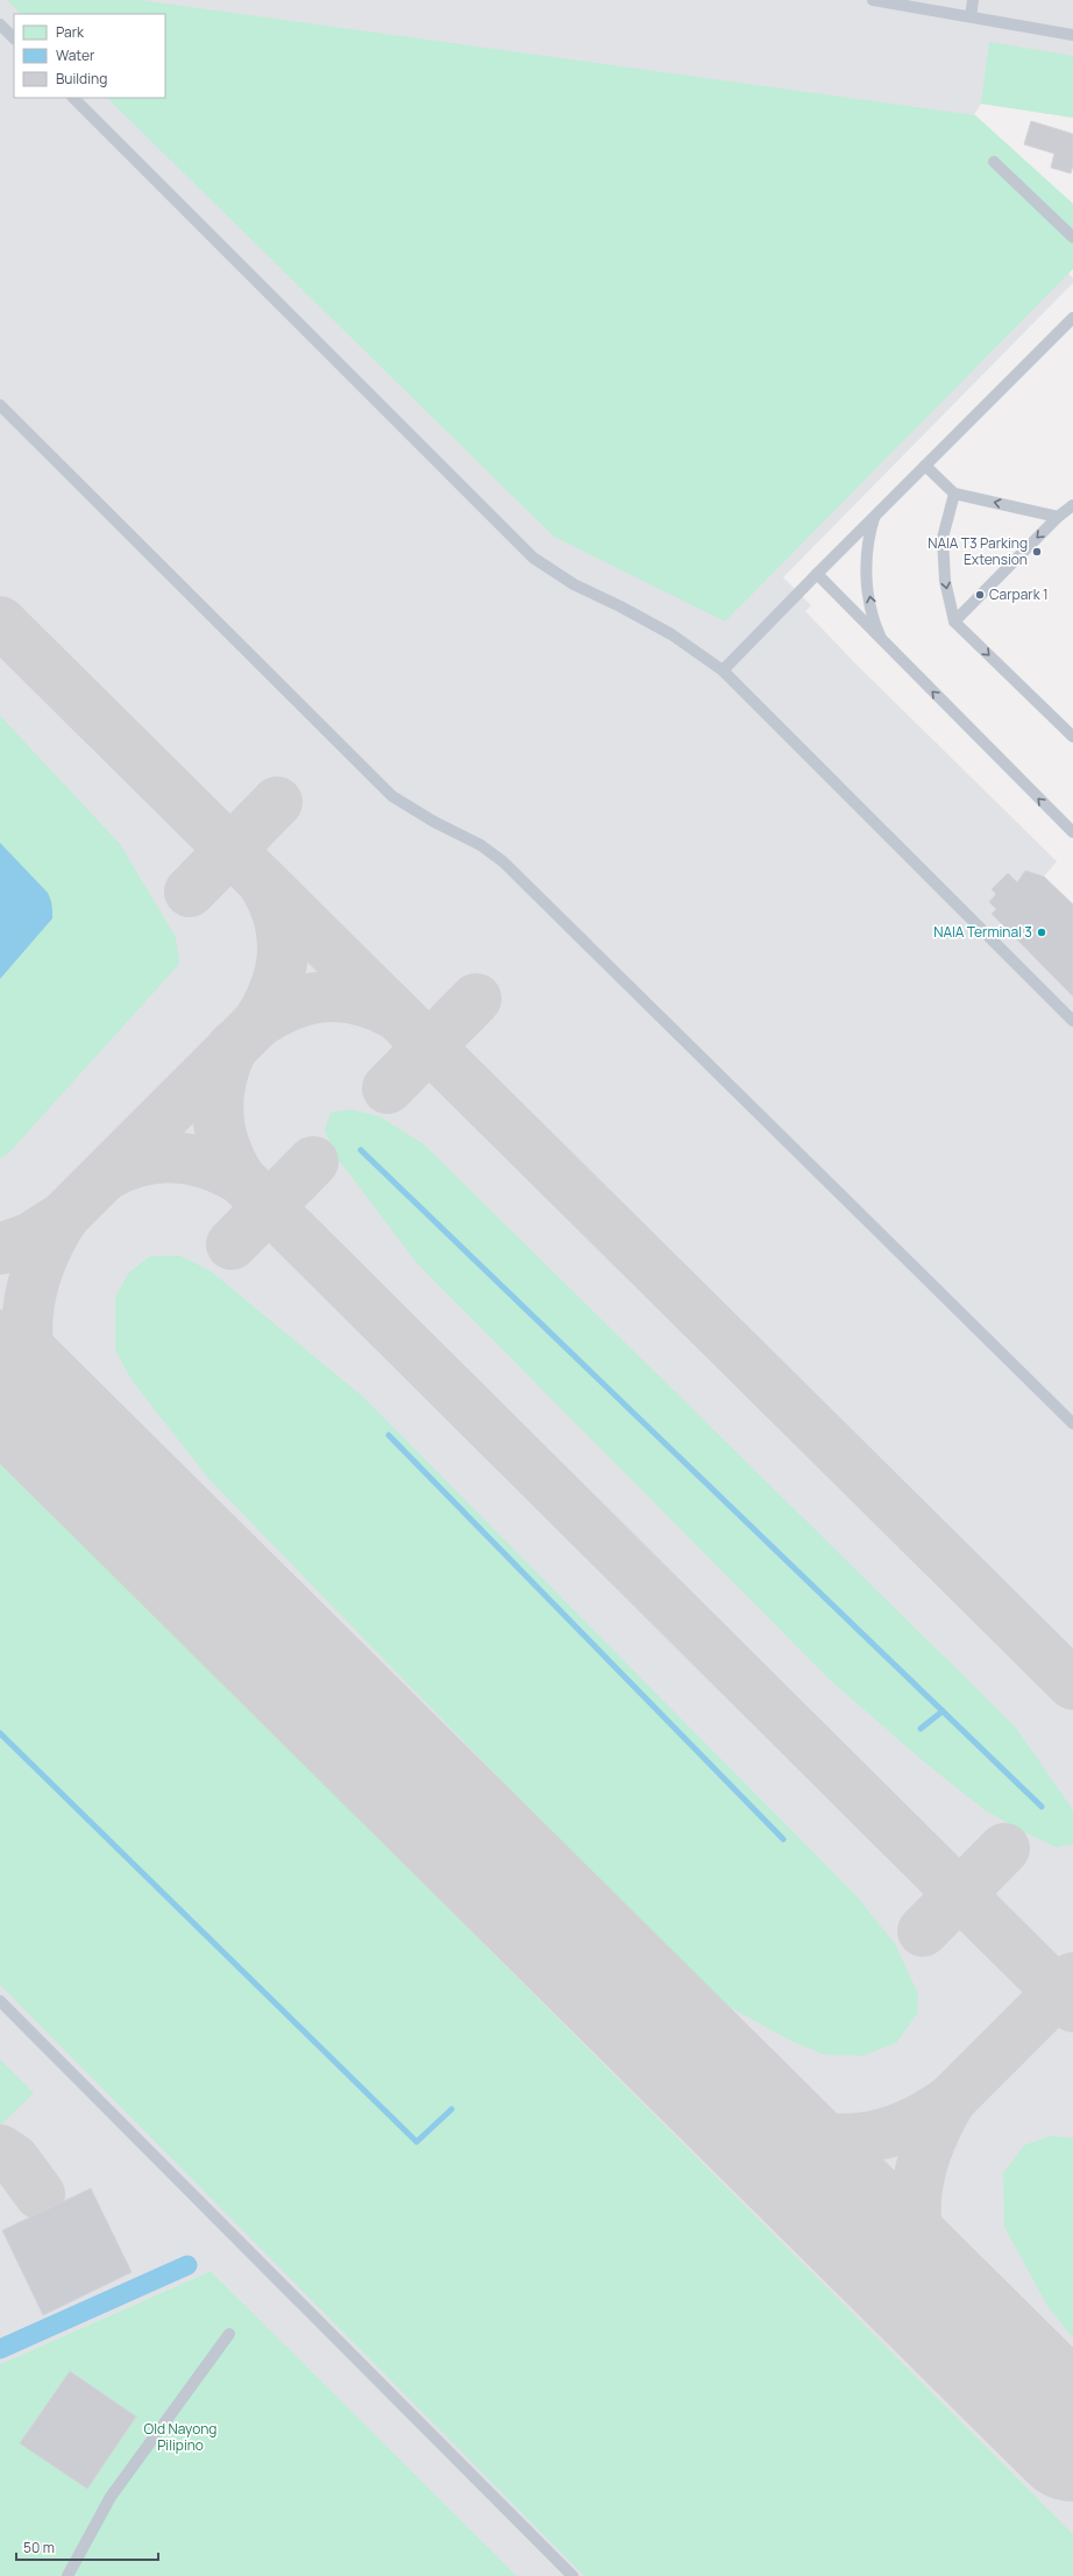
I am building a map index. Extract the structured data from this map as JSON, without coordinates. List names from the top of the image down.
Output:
{
  "parks": ["Old Nayong Pilipino"],
  "places": ["NAIA T3 Parking Extension", "Carpark 1", "NAIA Terminal 3"],
  "legend": ["Park", "Water", "Building"],
  "scale_bar": "50 m"
}
